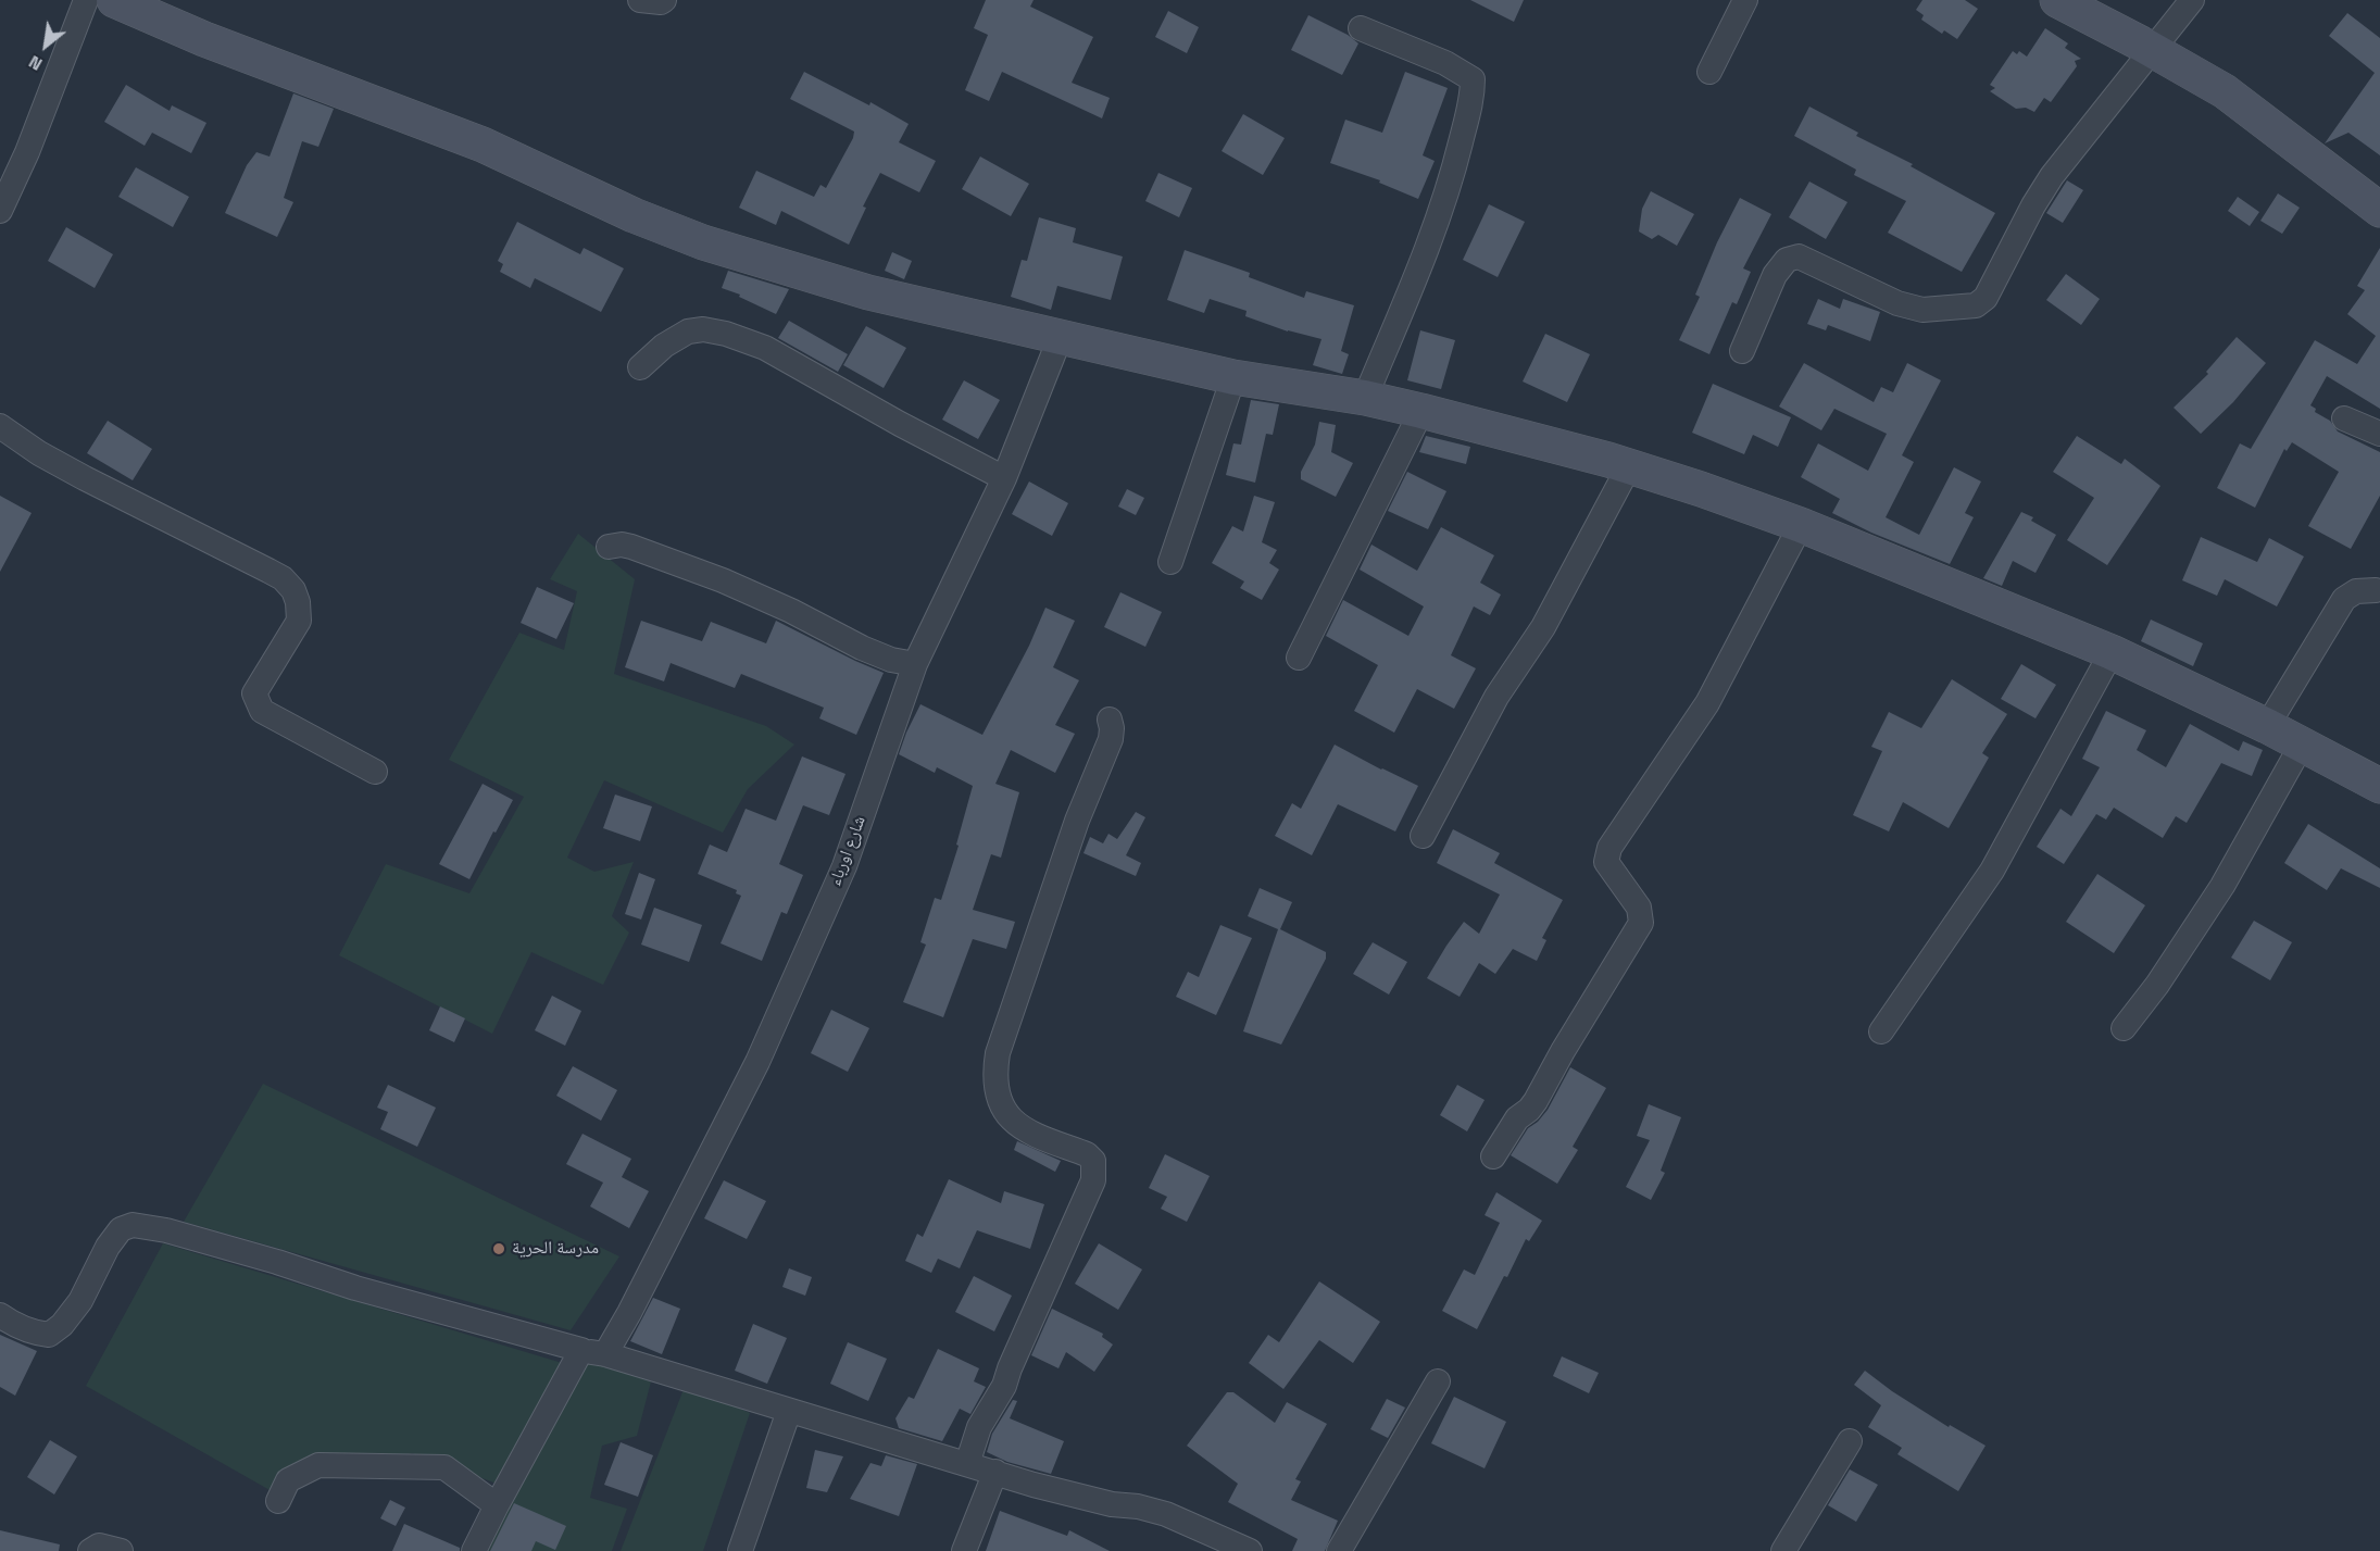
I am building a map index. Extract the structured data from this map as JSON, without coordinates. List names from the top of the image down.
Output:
{
  "streets": {
    "street": ["شارع اورباء"]
  },
  "places": ["مدرسة الحرية"],
  "north": "bottom left"
}
